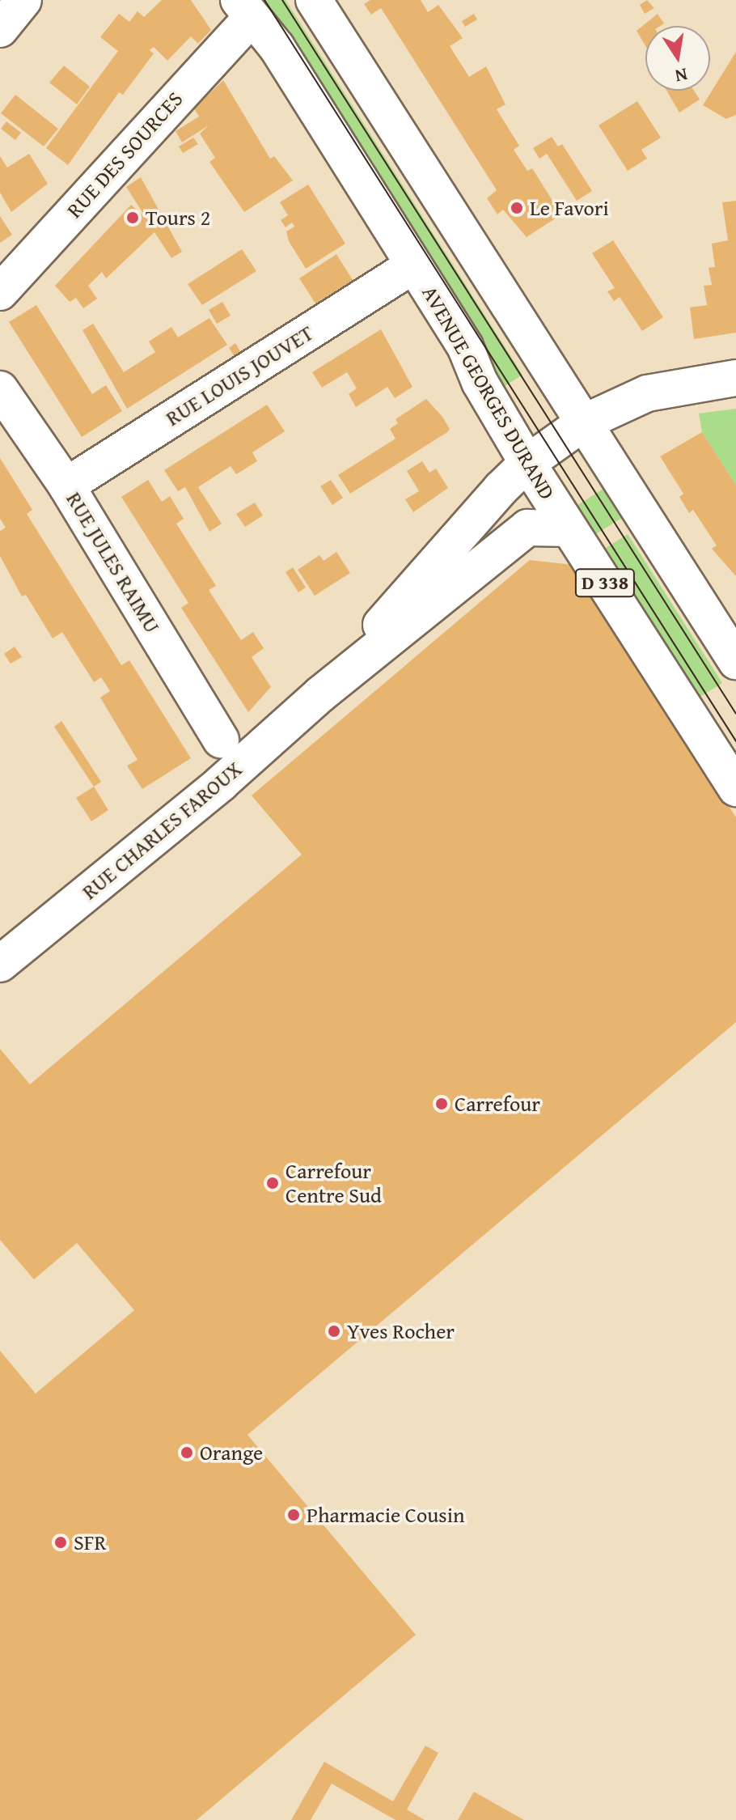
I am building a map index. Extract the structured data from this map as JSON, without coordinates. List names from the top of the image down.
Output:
{
  "streets": {
    "street": [
      "RUE DES SOURCES",
      "RUE LOUIS JOUVET",
      "AVENUE GEORGES DURAND",
      "RUE JULES RAIMU",
      "D 338",
      "RUE CHARLES FAROUX"
    ]
  },
  "crossings": [
    ["RUE DES SOURCES", "AVENUE GEORGES DURAND"],
    ["RUE LOUIS JOUVET", "AVENUE GEORGES DURAND"],
    ["RUE LOUIS JOUVET", "RUE JULES RAIMU"],
    ["AVENUE GEORGES DURAND", "RUE CHARLES FAROUX"]
  ],
  "places": [
    "Le Favori",
    "Tours 2",
    "Carrefour",
    "Carrefour Centre Sud",
    "Yves Rocher",
    "Orange",
    "Pharmacie Cousin",
    "SFR"
  ],
  "north": "bottom"
}
